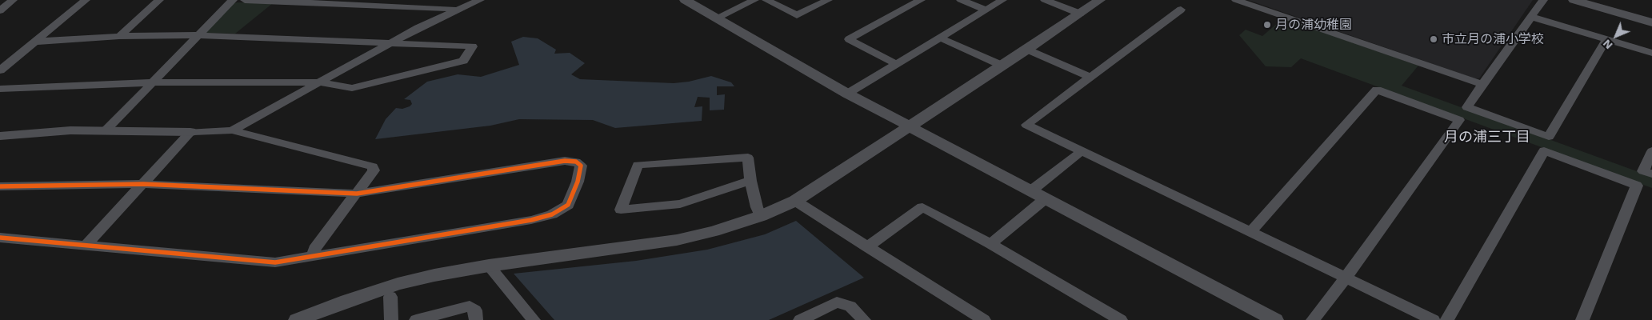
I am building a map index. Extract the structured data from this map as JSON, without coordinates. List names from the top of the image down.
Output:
{
  "districts": ["月の浦三丁目"],
  "places": ["月の浦幼稚園", "市立月の浦小学校"],
  "north": "bottom left"
}
